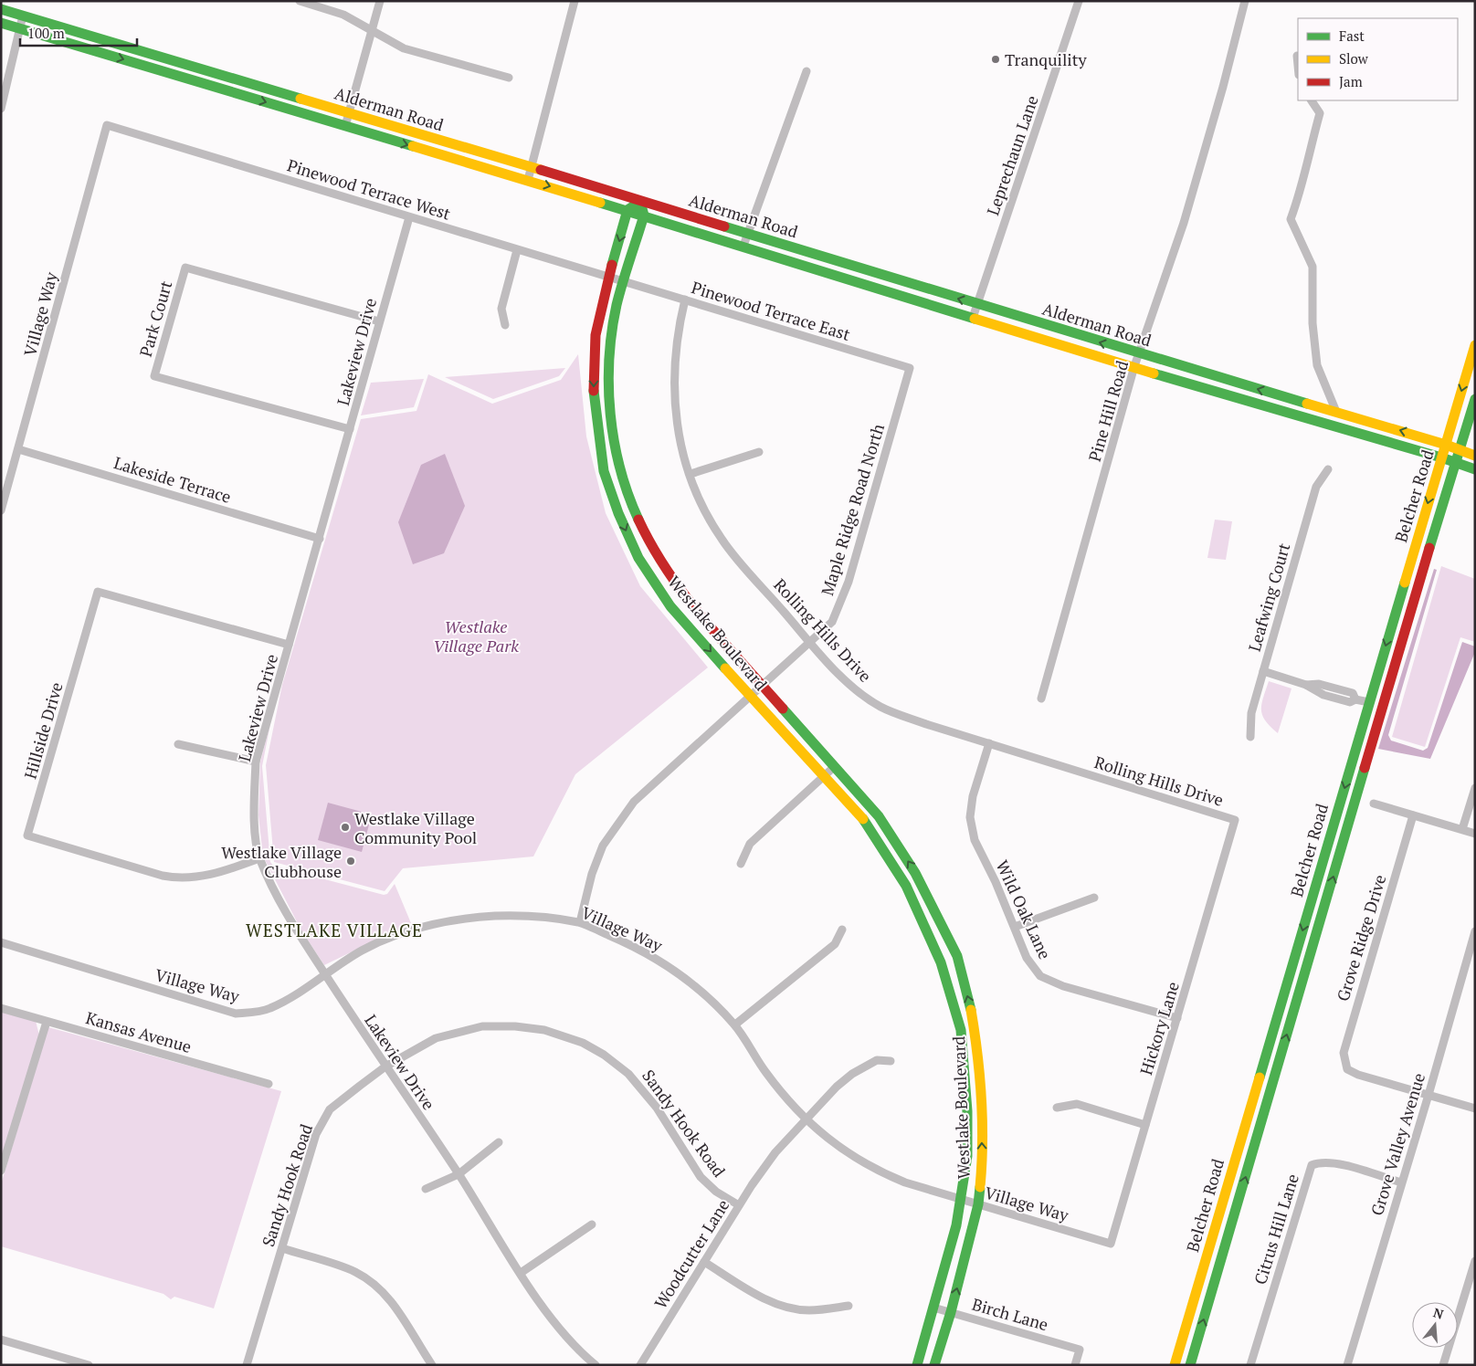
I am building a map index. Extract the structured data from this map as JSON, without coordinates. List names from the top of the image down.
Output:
{
  "streets": {
    "main road": ["Alderman Road", "Belcher Road", "Westlake Boulevard"],
    "street": [
      "Leprechaun Lane",
      "Pinewood Terrace West",
      "Pinewood Terrace East",
      "Village Way",
      "Park Court",
      "Lakeview Drive",
      "Pine Hill Road",
      "Lakeside Terrace",
      "Maple Ridge Road North",
      "Leafwing Court",
      "Rolling Hills Drive",
      "Hillside Drive",
      "Wild Oak Lane",
      "Grove Ridge Drive",
      "Hickory Lane",
      "Kansas Avenue",
      "Sandy Hook Road",
      "Grove Valley Avenue",
      "Citrus Hill Lane",
      "Woodcutter Lane",
      "Birch Lane"
    ]
  },
  "crossings": [
    ["Alderman Road", "Leprechaun Lane"],
    ["Alderman Road", "Pine Hill Road"],
    ["Alderman Road", "Belcher Road"],
    ["Alderman Road", "Westlake Boulevard"],
    ["Pinewood Terrace West", "Pinewood Terrace East"],
    ["Pinewood Terrace West", "Village Way"],
    ["Pinewood Terrace West", "Lakeview Drive"],
    ["Pinewood Terrace West", "Westlake Boulevard"],
    ["Pinewood Terrace East", "Maple Ridge Road North"],
    ["Pinewood Terrace East", "Rolling Hills Drive"],
    ["Pinewood Terrace East", "Westlake Boulevard"],
    ["Village Way", "Lakeview Drive"],
    ["Village Way", "Lakeside Terrace"],
    ["Village Way", "Maple Ridge Road North"],
    ["Village Way", "Westlake Boulevard"],
    ["Village Way", "Hickory Lane"],
    ["Village Way", "Woodcutter Lane"],
    ["Park Court", "Lakeview Drive"],
    ["Lakeview Drive", "Lakeside Terrace"],
    ["Lakeview Drive", "Hillside Drive"],
    ["Lakeview Drive", "Sandy Hook Road"],
    ["Maple Ridge Road North", "Rolling Hills Drive"],
    ["Maple Ridge Road North", "Westlake Boulevard"],
    ["Rolling Hills Drive", "Wild Oak Lane"],
    ["Rolling Hills Drive", "Hickory Lane"],
    ["Westlake Boulevard", "Birch Lane"],
    ["Wild Oak Lane", "Hickory Lane"],
    ["Grove Ridge Drive", "Grove Valley Avenue"],
    ["Sandy Hook Road", "Woodcutter Lane"],
    ["Grove Valley Avenue", "Citrus Hill Lane"]
  ],
  "districts": ["WESTLAKE VILLAGE"],
  "parks": ["Westlake Village Park"],
  "places": ["Tranquility", "Westlake Village Community Pool", "Westlake Village Clubhouse"],
  "legend": ["Fast", "Slow", "Jam"],
  "scale_bar": "100 m",
  "north": "top"
}
